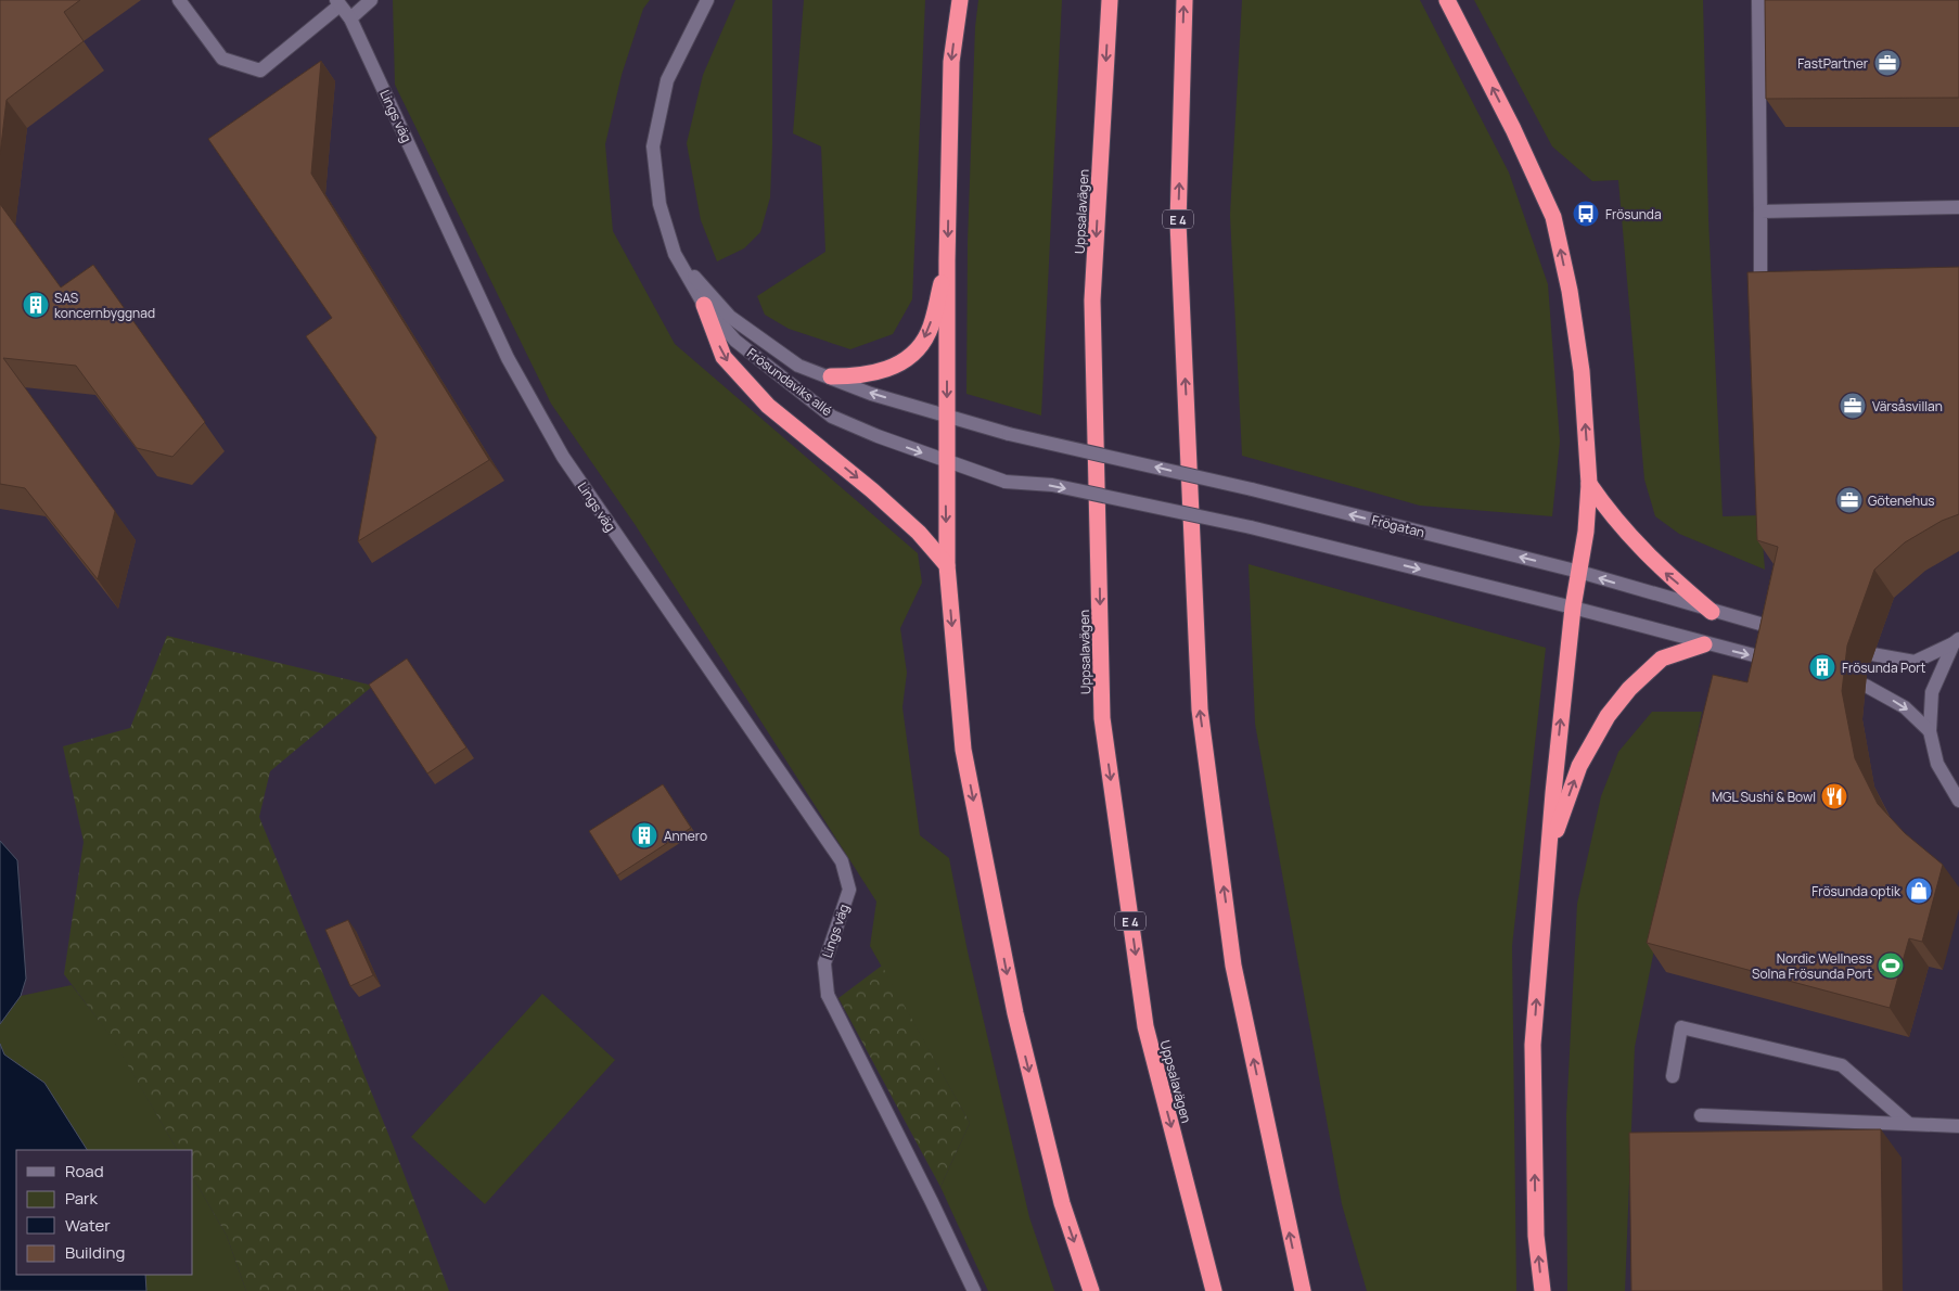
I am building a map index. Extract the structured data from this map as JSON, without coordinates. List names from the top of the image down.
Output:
{
  "streets": {
    "highway": ["Uppsalavägen", "E 4"],
    "street": ["Lings väg", "Frösundaviks allé", "Frögatan"]
  },
  "crossings": [
    ["Frösundaviks allé", "Frögatan"]
  ],
  "one_way": ["Frögatan"],
  "places": {
    "office": ["FastPartner", "Värsåsvillan", "Götenehus"],
    "bus stop": ["Frösunda"],
    "building": ["SAS koncernbyggnad", "Frösunda Port", "Annero"],
    "restaurant": ["MGL Sushi & Bowl"],
    "shop": ["Frösunda optik"],
    "sports": ["Nordic Wellness Solna Frösunda Port"]
  },
  "legend": [
    "Road",
    "Park",
    "Water",
    "Building"
  ]
}
